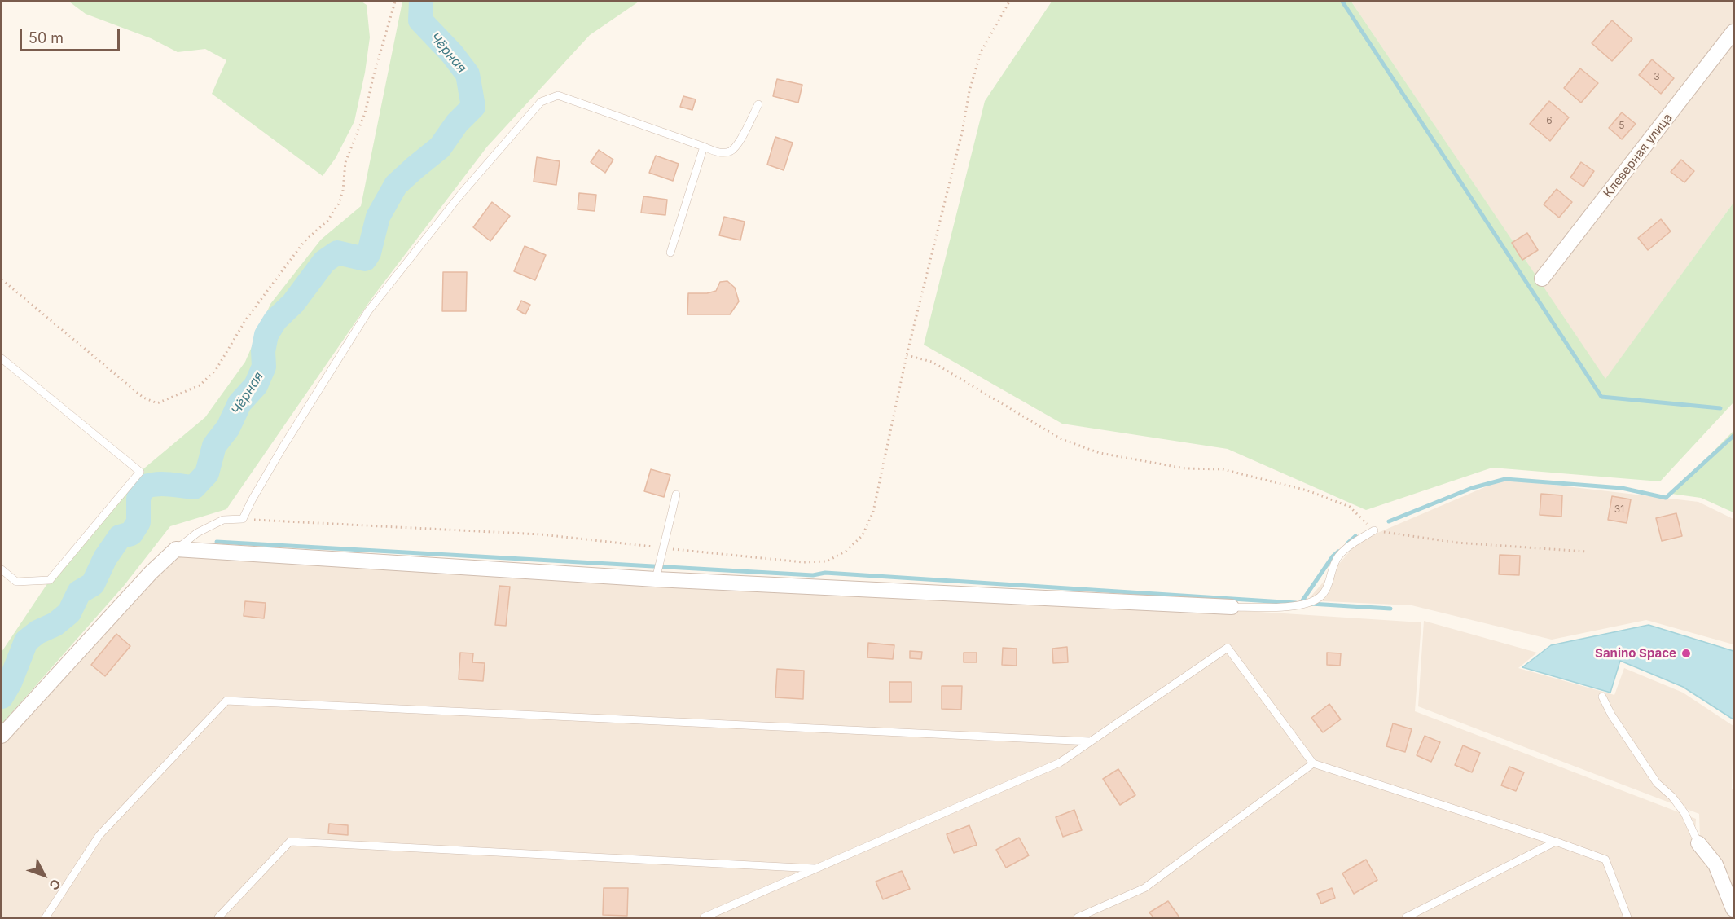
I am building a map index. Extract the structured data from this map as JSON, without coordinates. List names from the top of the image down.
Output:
{
  "streets": {
    "street": ["Клеверная улица"]
  },
  "water": ["Чёрная"],
  "places": ["Sanino Space"],
  "house_numbers": [
    "3",
    "6",
    "5",
    "31"
  ],
  "scale_bar": "50 m",
  "north": "bottom right"
}
